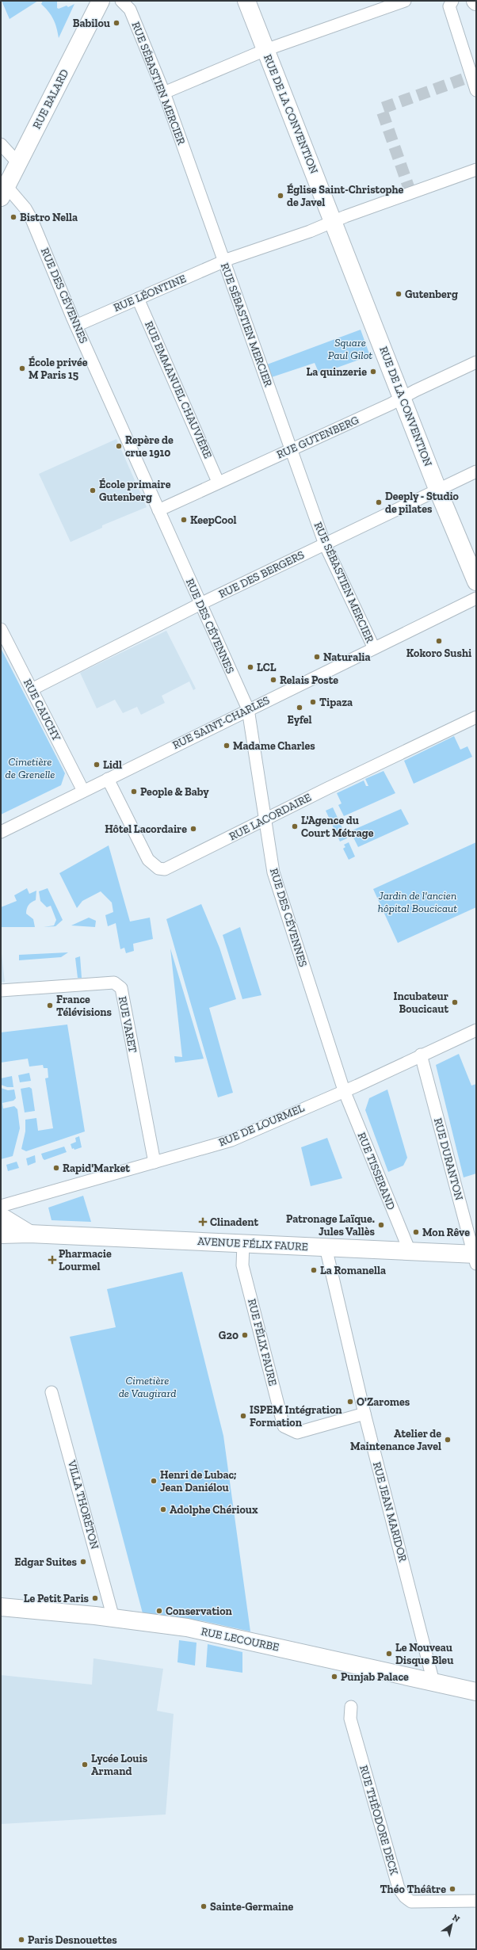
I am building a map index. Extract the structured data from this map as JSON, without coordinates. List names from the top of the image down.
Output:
{
  "streets": {
    "main road": [
      "RUE BALARD",
      "RUE DE LA CONVENTION",
      "AVENUE FÉLIX FAURE",
      "RUE LECOURBE"
    ],
    "street": [
      "RUE SÉBASTIEN MERCIER",
      "RUE LÉONTINE",
      "RUE DES CÉVENNES",
      "RUE EMMANUEL CHAUVIÈRE",
      "RUE GUTENBERG",
      "RUE DES BERGERS",
      "RUE CAUCHY",
      "RUE SAINT-CHARLES",
      "RUE LACORDAIRE",
      "RUE VARET",
      "RUE DE LOURMEL",
      "RUE DURANTON",
      "RUE TISSERAND",
      "RUE FÉLIX FAURE",
      "VILLA THORÉTON",
      "RUE JEAN MARIDOR",
      "RUE THÉODORE DECK"
    ]
  },
  "crossings": [
    ["RUE SÉBASTIEN MERCIER", "RUE LÉONTINE"],
    ["RUE SÉBASTIEN MERCIER", "RUE GUTENBERG"],
    ["RUE SÉBASTIEN MERCIER", "RUE DES BERGERS"],
    ["RUE SÉBASTIEN MERCIER", "RUE SAINT-CHARLES"],
    ["RUE BALARD", "RUE DES CÉVENNES"],
    ["RUE DE LA CONVENTION", "RUE LÉONTINE"],
    ["RUE DE LA CONVENTION", "RUE GUTENBERG"],
    ["RUE DE LA CONVENTION", "RUE DES BERGERS"],
    ["RUE LÉONTINE", "RUE DES CÉVENNES"],
    ["RUE LÉONTINE", "RUE EMMANUEL CHAUVIÈRE"],
    ["RUE DES CÉVENNES", "RUE GUTENBERG"],
    ["RUE DES CÉVENNES", "RUE DES BERGERS"],
    ["RUE DES CÉVENNES", "RUE SAINT-CHARLES"],
    ["RUE DES CÉVENNES", "RUE LACORDAIRE"],
    ["RUE DES CÉVENNES", "RUE DE LOURMEL"],
    ["RUE DES CÉVENNES", "RUE TISSERAND"],
    ["RUE EMMANUEL CHAUVIÈRE", "RUE GUTENBERG"],
    ["RUE DES BERGERS", "RUE CAUCHY"],
    ["RUE CAUCHY", "RUE SAINT-CHARLES"],
    ["RUE SAINT-CHARLES", "RUE LACORDAIRE"],
    ["RUE VARET", "RUE DE LOURMEL"],
    ["RUE DE LOURMEL", "RUE DURANTON"],
    ["RUE DE LOURMEL", "RUE TISSERAND"],
    ["RUE DURANTON", "AVENUE FÉLIX FAURE"],
    ["RUE TISSERAND", "AVENUE FÉLIX FAURE"],
    ["AVENUE FÉLIX FAURE", "RUE FÉLIX FAURE"],
    ["AVENUE FÉLIX FAURE", "RUE JEAN MARIDOR"],
    ["RUE FÉLIX FAURE", "RUE JEAN MARIDOR"],
    ["VILLA THORÉTON", "RUE LECOURBE"],
    ["RUE JEAN MARIDOR", "RUE LECOURBE"]
  ],
  "parks": [
    "Square Paul Gilot",
    "Cimetière de Grenelle",
    "Jardin de l'ancien hôpital Boucicaut",
    "Cimetière de Vaugirard"
  ],
  "places": {
    "other": [
      "Babilou",
      "Église Saint-Christophe de Javel",
      "Bistro Nella",
      "Gutenberg",
      "École privée M Paris 15",
      "La quinzerie",
      "Repère de crue 1910",
      "École primaire Gutenberg",
      "Deeply - Studio de pilates",
      "KeepCool",
      "Kokoro Sushi",
      "Naturalia",
      "LCL",
      "Relais Poste",
      "Tipaza",
      "Eyfel",
      "Madame Charles",
      "Lidl",
      "People & Baby",
      "L'Agence du Court Métrage",
      "Hôtel Lacordaire",
      "Incubateur Boucicaut",
      "France Télévisions",
      "Rapid'Market",
      "Patronage Laïque. Jules Vallès",
      "Mon Rêve",
      "La Romanella",
      "G20",
      "O'Zaromes",
      "ISPEM Intégration Formation",
      "Atelier de Maintenance Javel",
      "Henri de Lubac; Jean Daniélou",
      "Adolphe Chérioux",
      "Edgar Suites",
      "Le Petit Paris",
      "Conservation",
      "Le Nouveau Disque Bleu",
      "Punjab Palace",
      "Lycée Louis Armand",
      "Théo Théâtre",
      "Sainte-Germaine",
      "Paris Desnouettes"
    ],
    "health": ["Clinadent", "Pharmacie Lourmel"]
  },
  "north": "top right"
}
